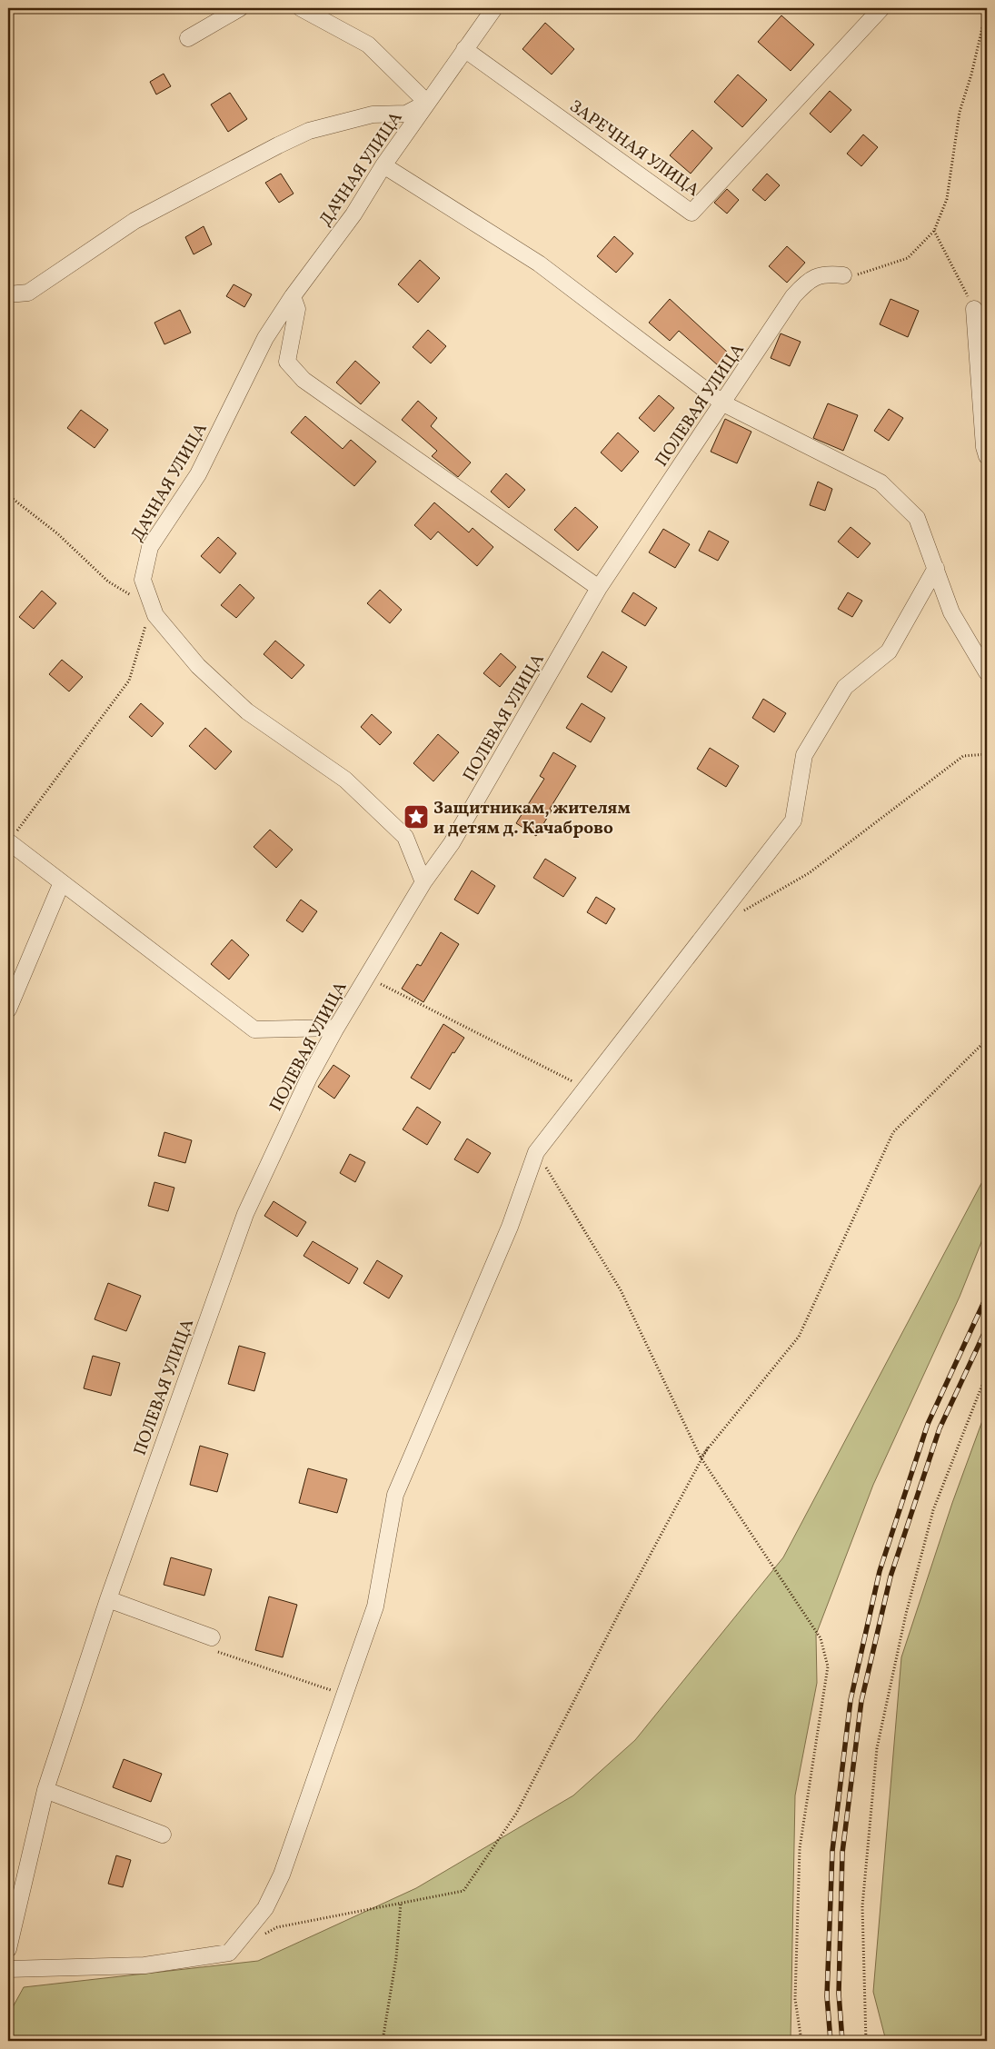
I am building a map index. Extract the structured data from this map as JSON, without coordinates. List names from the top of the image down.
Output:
{
  "streets": {
    "street": ["ЗАРЕЧНАЯ УЛИЦА", "ДАЧНАЯ УЛИЦА", "ПОЛЕВАЯ УЛИЦА"]
  },
  "crossings": [
    ["ЗАРЕЧНАЯ УЛИЦА", "ДАЧНАЯ УЛИЦА"],
    ["ДАЧНАЯ УЛИЦА", "ПОЛЕВАЯ УЛИЦА"]
  ],
  "places": {
    "place": ["Защитникам, жителям и детям д. Качаброво"]
  }
}
